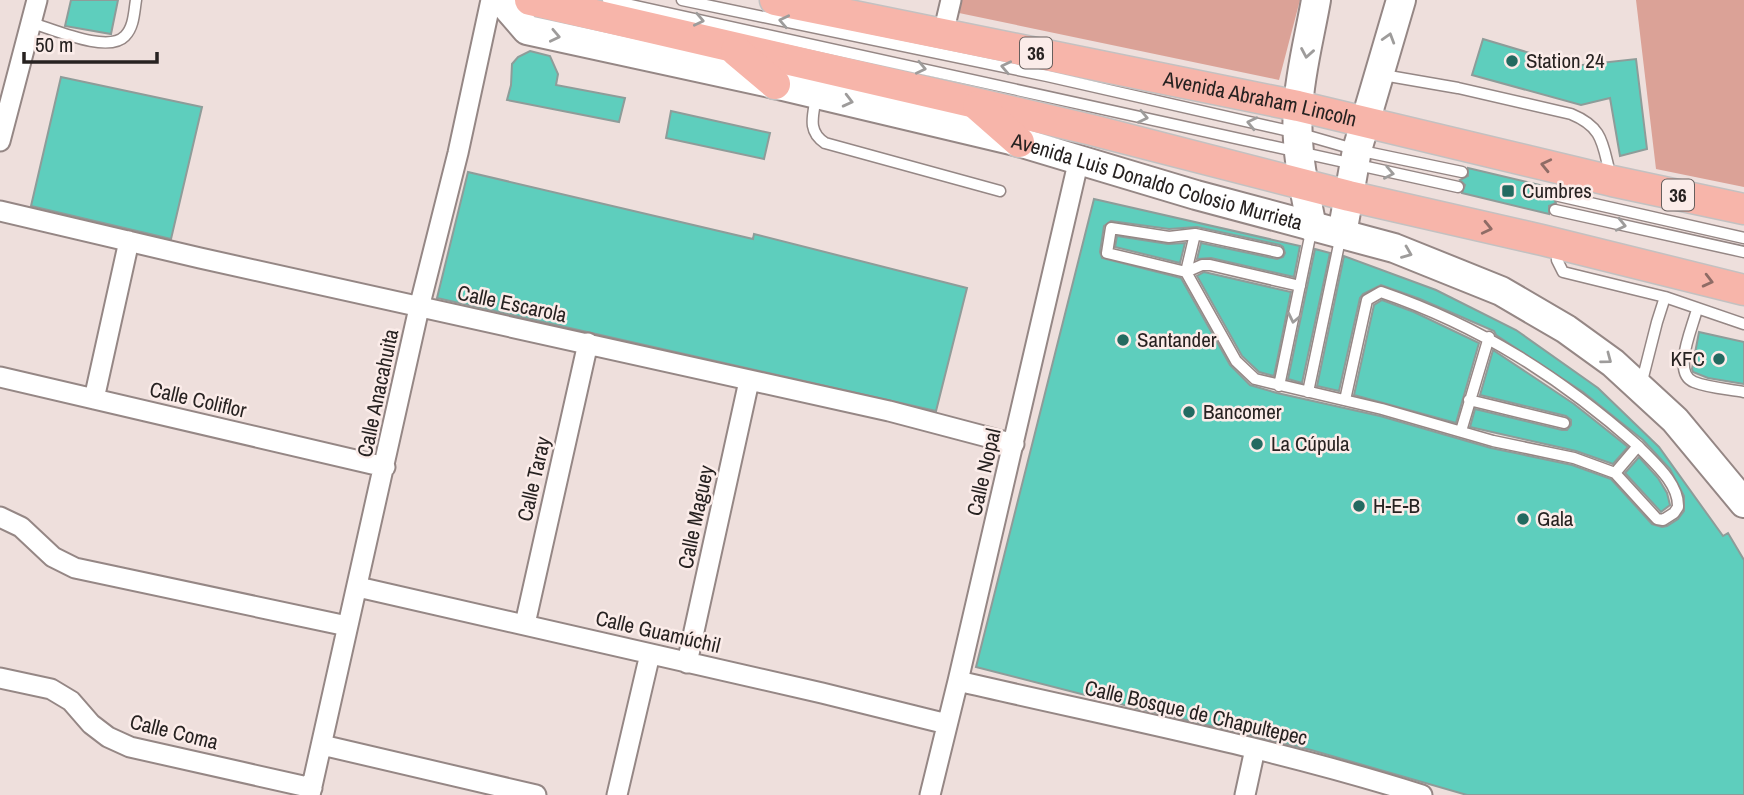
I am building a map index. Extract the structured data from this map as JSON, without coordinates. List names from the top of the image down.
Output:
{
  "streets": {
    "main road": ["36", "Avenida Abraham Lincoln", "Avenida Luis Donaldo Colosio Murrieta"],
    "street": [
      "Calle Escarola",
      "Calle Anacahuita",
      "Calle Coliflor",
      "Calle Nopal",
      "Calle Taray",
      "Calle Maguey",
      "Calle Guamúchil",
      "Calle Bosque de Chapultepec",
      "Calle Coma"
    ]
  },
  "crossings": [
    ["Avenida Luis Donaldo Colosio Murrieta", "Calle Nopal"],
    ["Calle Escarola", "Calle Anacahuita"],
    ["Calle Escarola", "Calle Nopal"],
    ["Calle Escarola", "Calle Taray"],
    ["Calle Escarola", "Calle Maguey"],
    ["Calle Anacahuita", "Calle Coliflor"],
    ["Calle Anacahuita", "Calle Guamúchil"],
    ["Calle Anacahuita", "Calle Coma"],
    ["Calle Nopal", "Calle Guamúchil"],
    ["Calle Nopal", "Calle Bosque de Chapultepec"],
    ["Calle Taray", "Calle Guamúchil"],
    ["Calle Maguey", "Calle Guamúchil"]
  ],
  "places": {
    "other": [
      "Station 24",
      "Santander",
      "KFC",
      "Bancomer",
      "La Cúpula",
      "H-E-B",
      "Gala"
    ],
    "transit": ["Cumbres"]
  },
  "scale_bar": "50 m"
}
